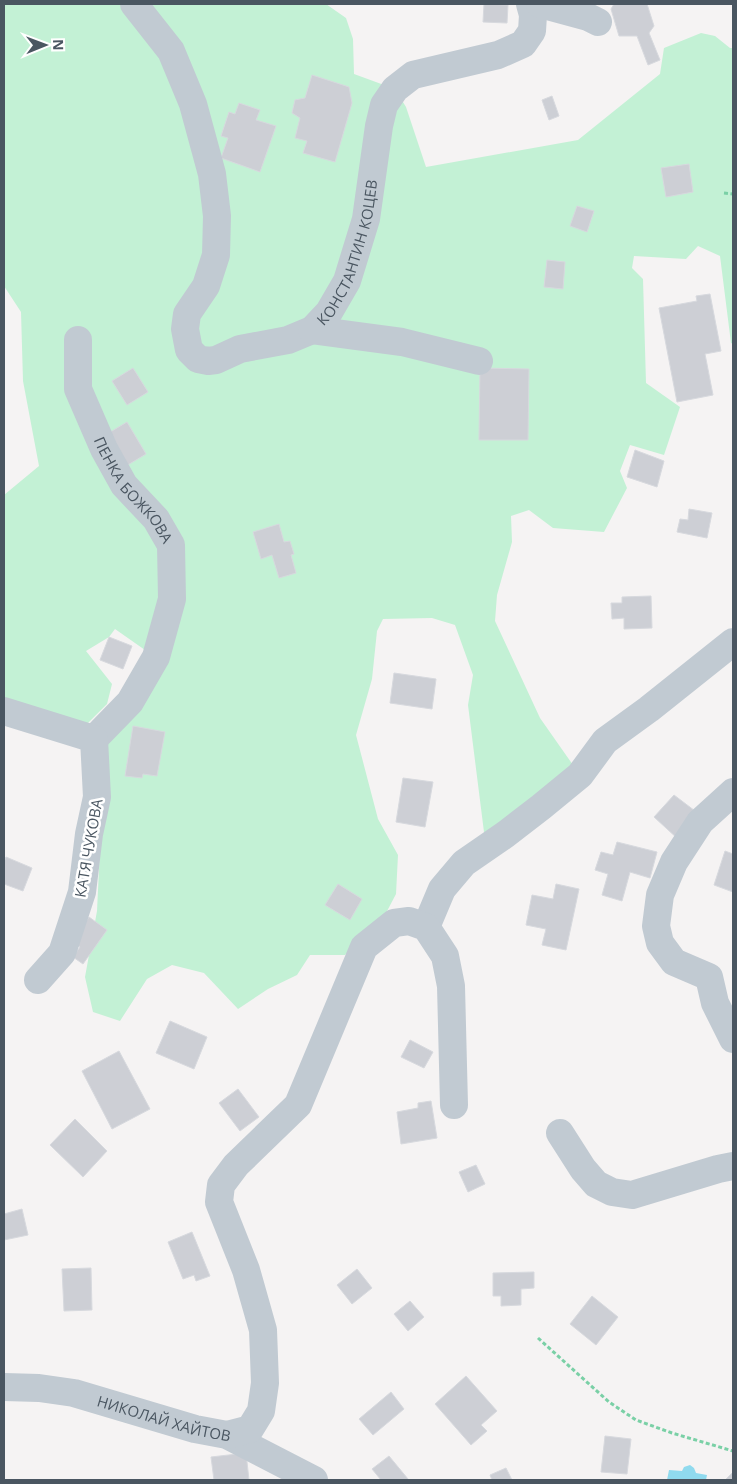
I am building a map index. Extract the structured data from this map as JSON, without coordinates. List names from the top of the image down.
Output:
{
  "streets": {
    "street": [
      "КОНСТАНТИН КОЦЕВ",
      "ПЕНКА БОЖКОВА",
      "КАТЯ ЧУКОВА",
      "НИКОЛАЙ ХАЙТОВ"
    ]
  },
  "crossings": [
    ["ПЕНКА БОЖКОВА", "КАТЯ ЧУКОВА"]
  ],
  "north": "right"
}
